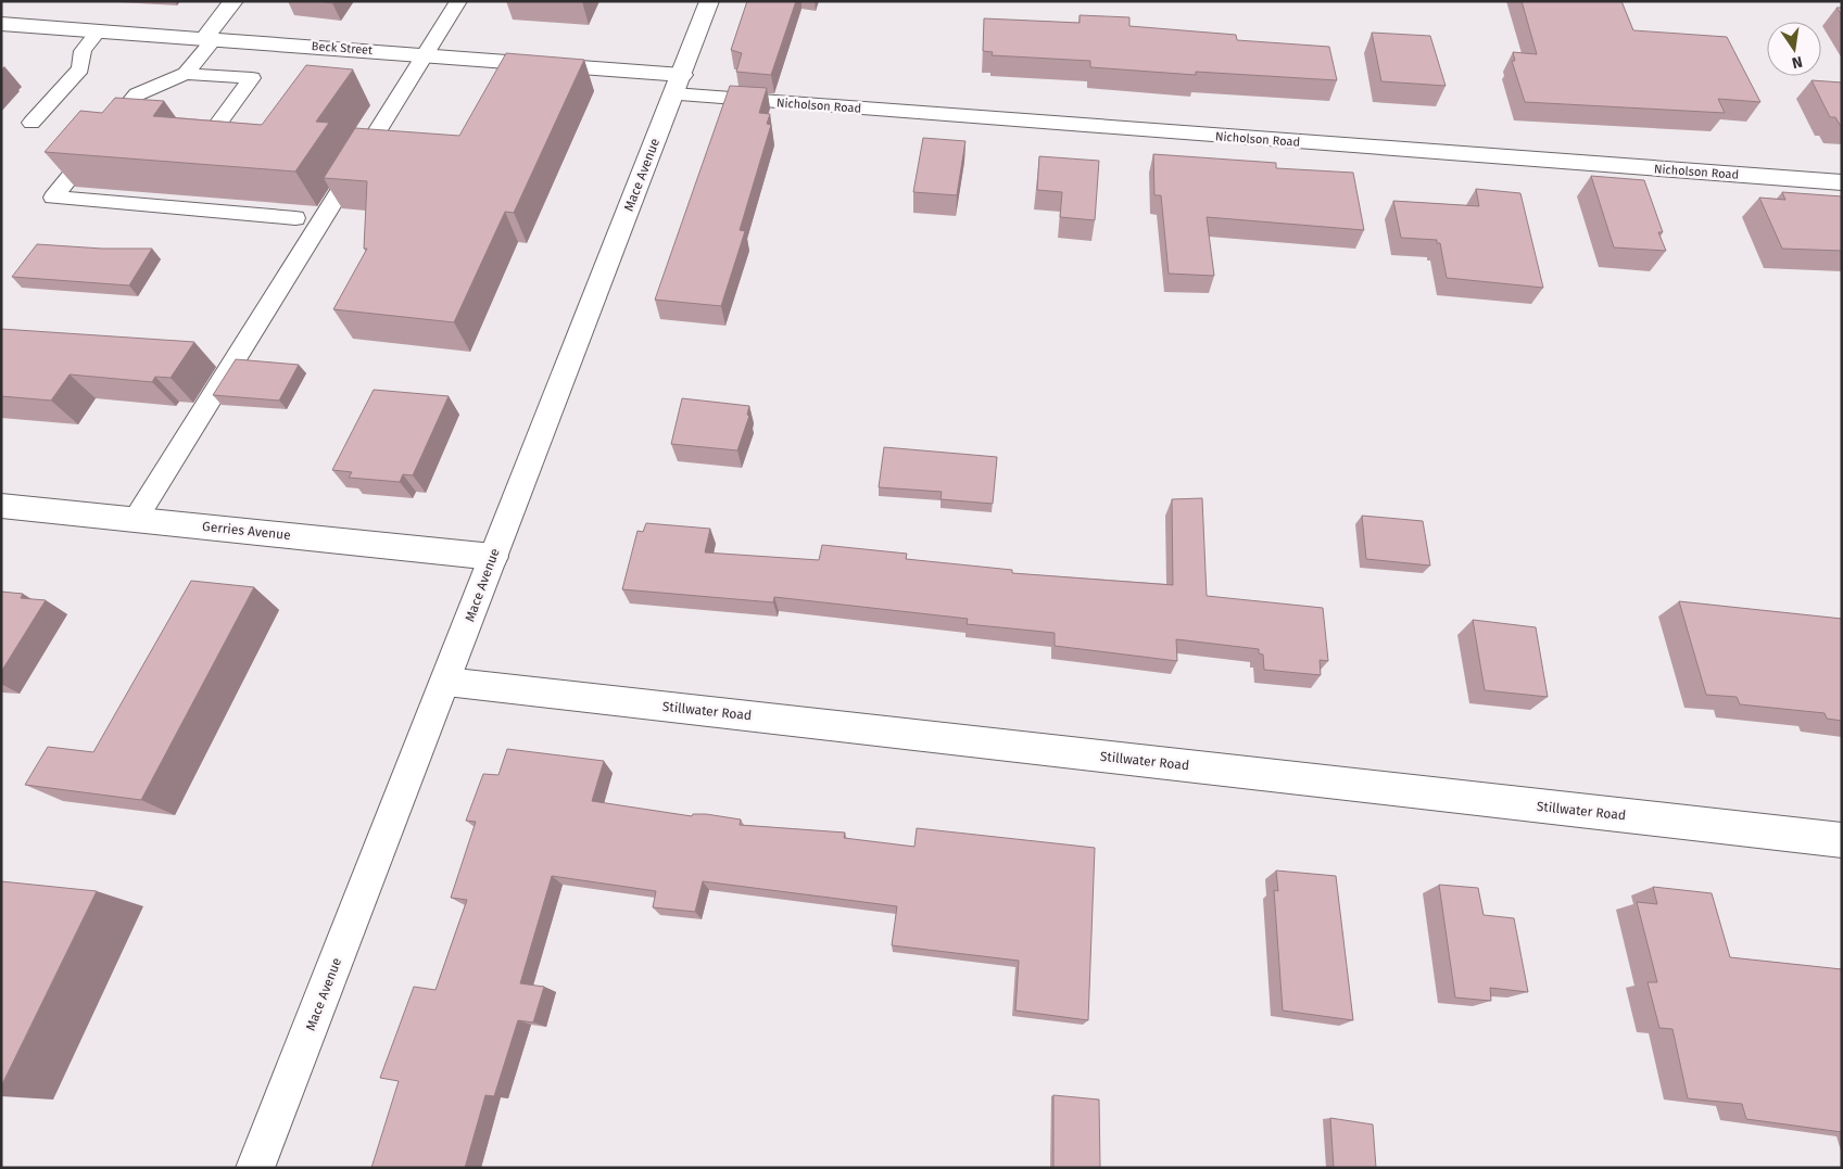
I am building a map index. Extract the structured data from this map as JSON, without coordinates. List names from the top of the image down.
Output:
{
  "streets": {
    "street": [
      "Beck Street",
      "Nicholson Road",
      "Mace Avenue",
      "Gerries Avenue",
      "Stillwater Road"
    ]
  },
  "crossings": [
    ["Beck Street", "Nicholson Road"],
    ["Beck Street", "Mace Avenue"],
    ["Nicholson Road", "Mace Avenue"],
    ["Mace Avenue", "Gerries Avenue"],
    ["Mace Avenue", "Stillwater Road"]
  ],
  "north": "bottom"
}
